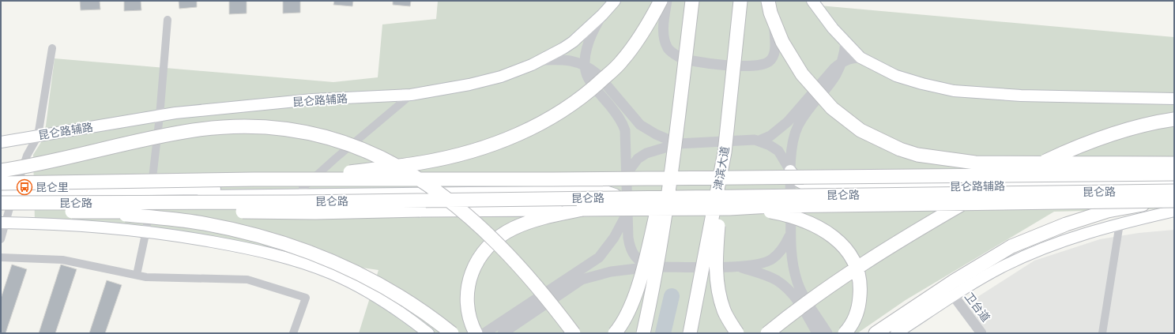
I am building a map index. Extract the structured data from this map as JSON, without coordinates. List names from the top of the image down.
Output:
{
  "streets": {
    "highway": ["津滨大道", "昆仑路"],
    "main road": ["昆仑路辅路"],
    "street": ["卫台道"]
  },
  "places": {
    "bus stop": ["昆仑里"]
  }
}
